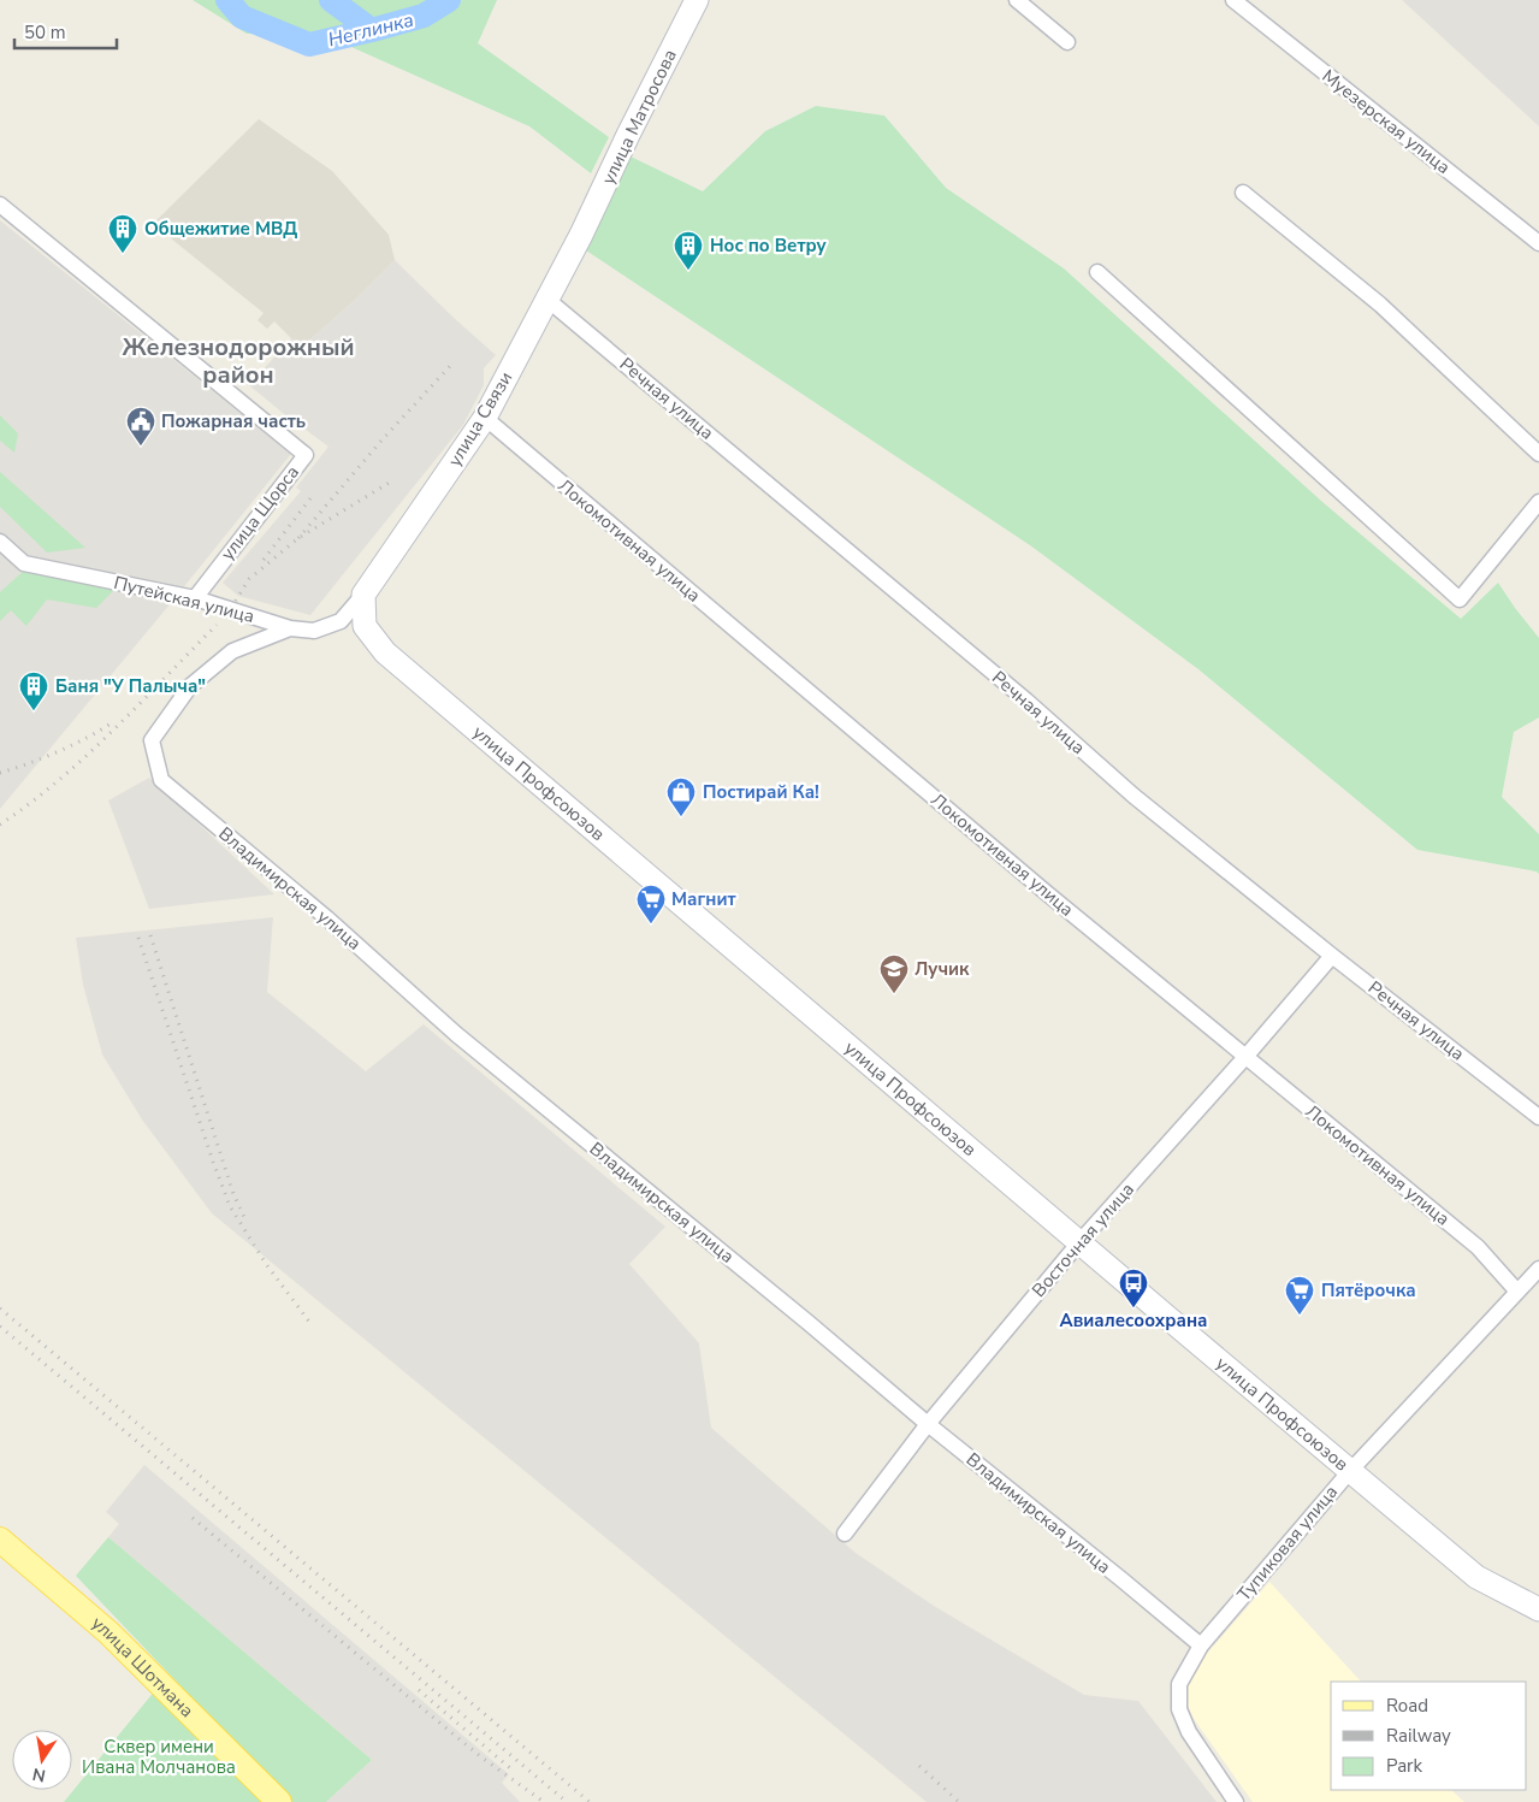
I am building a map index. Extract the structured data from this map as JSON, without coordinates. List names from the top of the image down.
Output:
{
  "streets": {
    "main road": [
      "улица Матросова",
      "улица Связи",
      "улица Профсоюзов",
      "улица Шотмана"
    ],
    "street": [
      "Муезерская улица",
      "Речная улица",
      "улица Щорса",
      "Локомотивная улица",
      "Путейская улица",
      "Владимирская улица",
      "Восточная улица",
      "Тупиковая улица"
    ]
  },
  "crossings": [
    ["улица Матросова", "улица Связи"],
    ["Речная улица", "улица Связи"],
    ["Речная улица", "Восточная улица"],
    ["улица Связи", "Локомотивная улица"],
    ["улица Связи", "Путейская улица"],
    ["улица Связи", "улица Профсоюзов"],
    ["улица Щорса", "Путейская улица"],
    ["Локомотивная улица", "Восточная улица"],
    ["Локомотивная улица", "Тупиковая улица"],
    ["Путейская улица", "улица Профсоюзов"],
    ["Путейская улица", "Владимирская улица"],
    ["улица Профсоюзов", "Восточная улица"],
    ["улица Профсоюзов", "Тупиковая улица"],
    ["Владимирская улица", "Восточная улица"],
    ["Владимирская улица", "Тупиковая улица"]
  ],
  "districts": ["Железнодорожный район"],
  "water": ["Неглинка"],
  "parks": ["Сквер имени Ивана Молчанова"],
  "places": {
    "building": ["Общежитие МВД", "Нос по Ветру", "Баня \"У Палыча\""],
    "public building": ["Пожарная часть"],
    "shop": ["Постирай Ка!"],
    "supermarket": ["Магнит", "Пятёрочка"],
    "school or university": ["Лучик"],
    "bus stop": ["Авиалесоохрана"]
  },
  "legend": ["Road", "Railway", "Park"],
  "scale_bar": "50 m",
  "north": "bottom"
}
